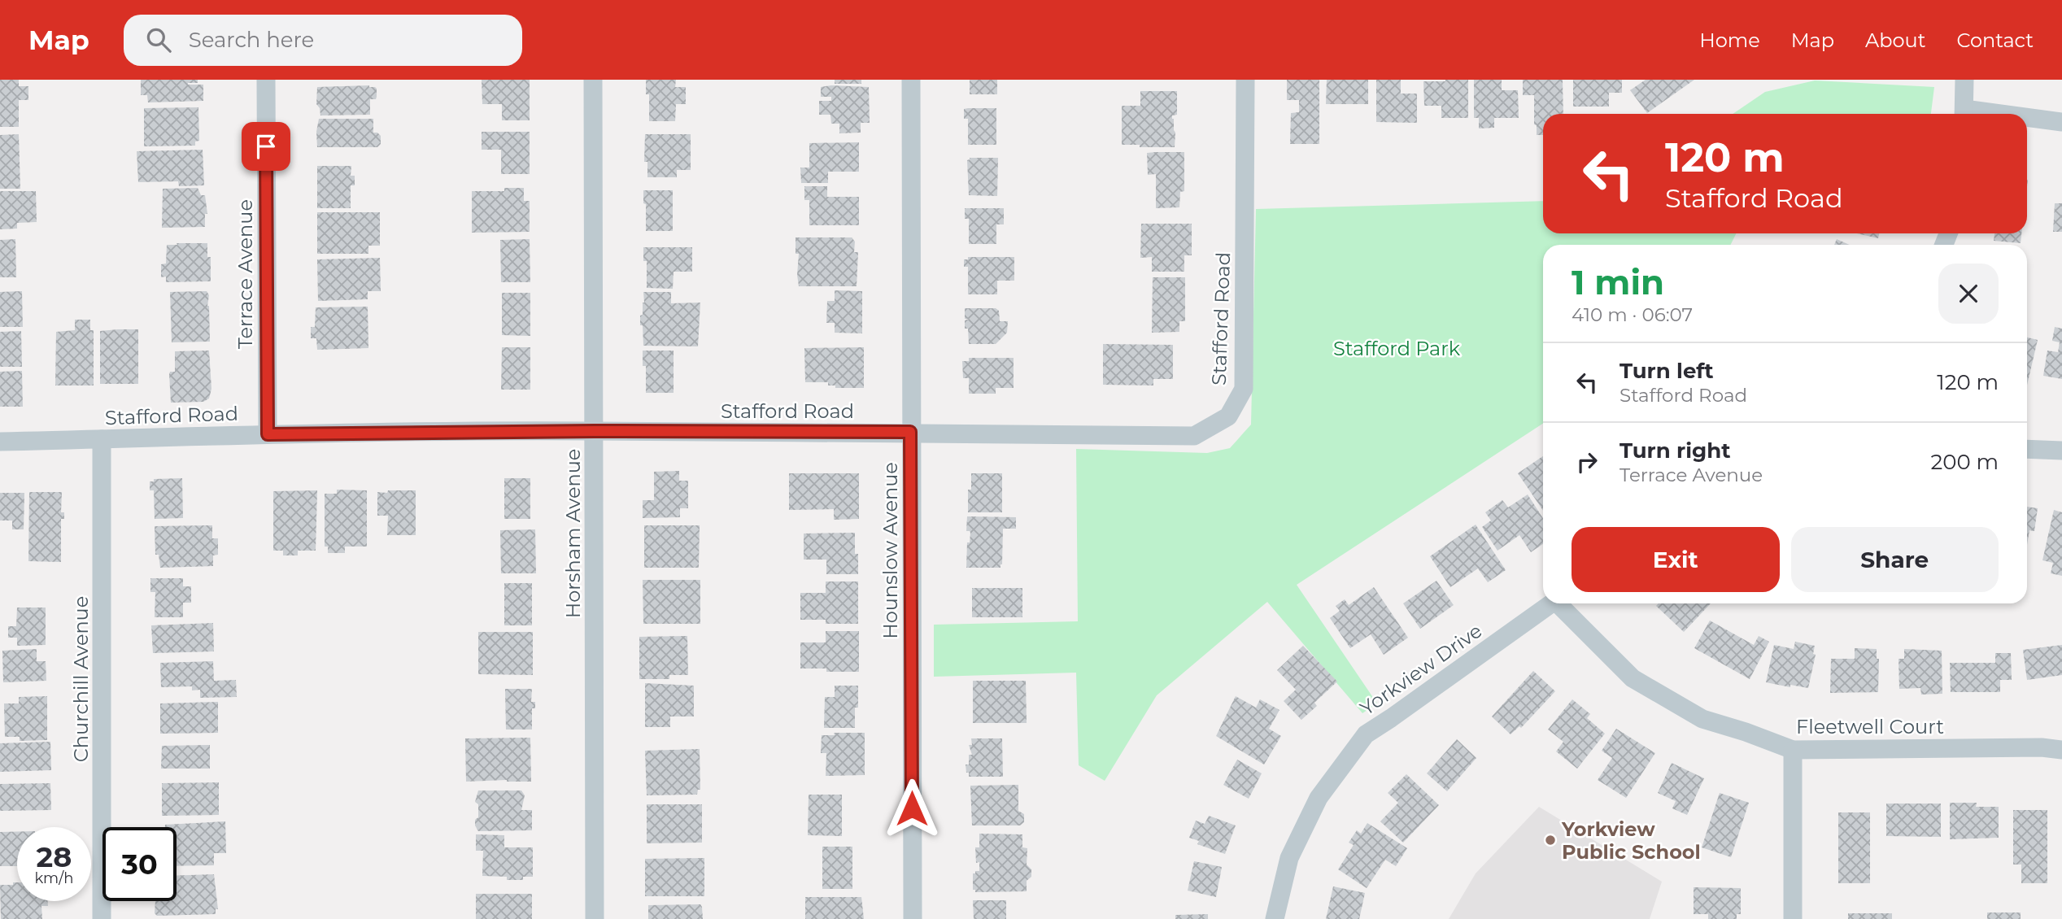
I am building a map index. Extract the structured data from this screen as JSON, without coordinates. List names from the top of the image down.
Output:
{
  "streets": {
    "street": [
      "Terrace Avenue",
      "Stafford Road",
      "Horsham Avenue",
      "Hounslow Avenue",
      "Yorkview Drive",
      "Churchill Avenue",
      "Fleetwell Court"
    ]
  },
  "crossings": [
    ["Terrace Avenue", "Stafford Road"],
    ["Stafford Road", "Horsham Avenue"],
    ["Stafford Road", "Hounslow Avenue"],
    ["Stafford Road", "Churchill Avenue"]
  ],
  "parks": ["Stafford Park"],
  "places": ["Yorkview Public School"],
  "page": {
    "header": "Map",
    "search": "Search here",
    "nav": [
      "Home",
      "Map",
      "About",
      "Contact"
    ],
    "turn": ["120 m", "Stafford Road"],
    "heading": ["1 min", "410 m · 06:07"],
    "list": [
      {
        "name": "Turn left",
        "note": "Stafford Road",
        "value": "120 m"
      },
      {
        "name": "Turn right",
        "note": "Terrace Avenue",
        "value": "200 m"
      }
    ],
    "buttons": ["Exit", "Share"],
    "speed": "28 km/h",
    "limit": "30"
  }
}
